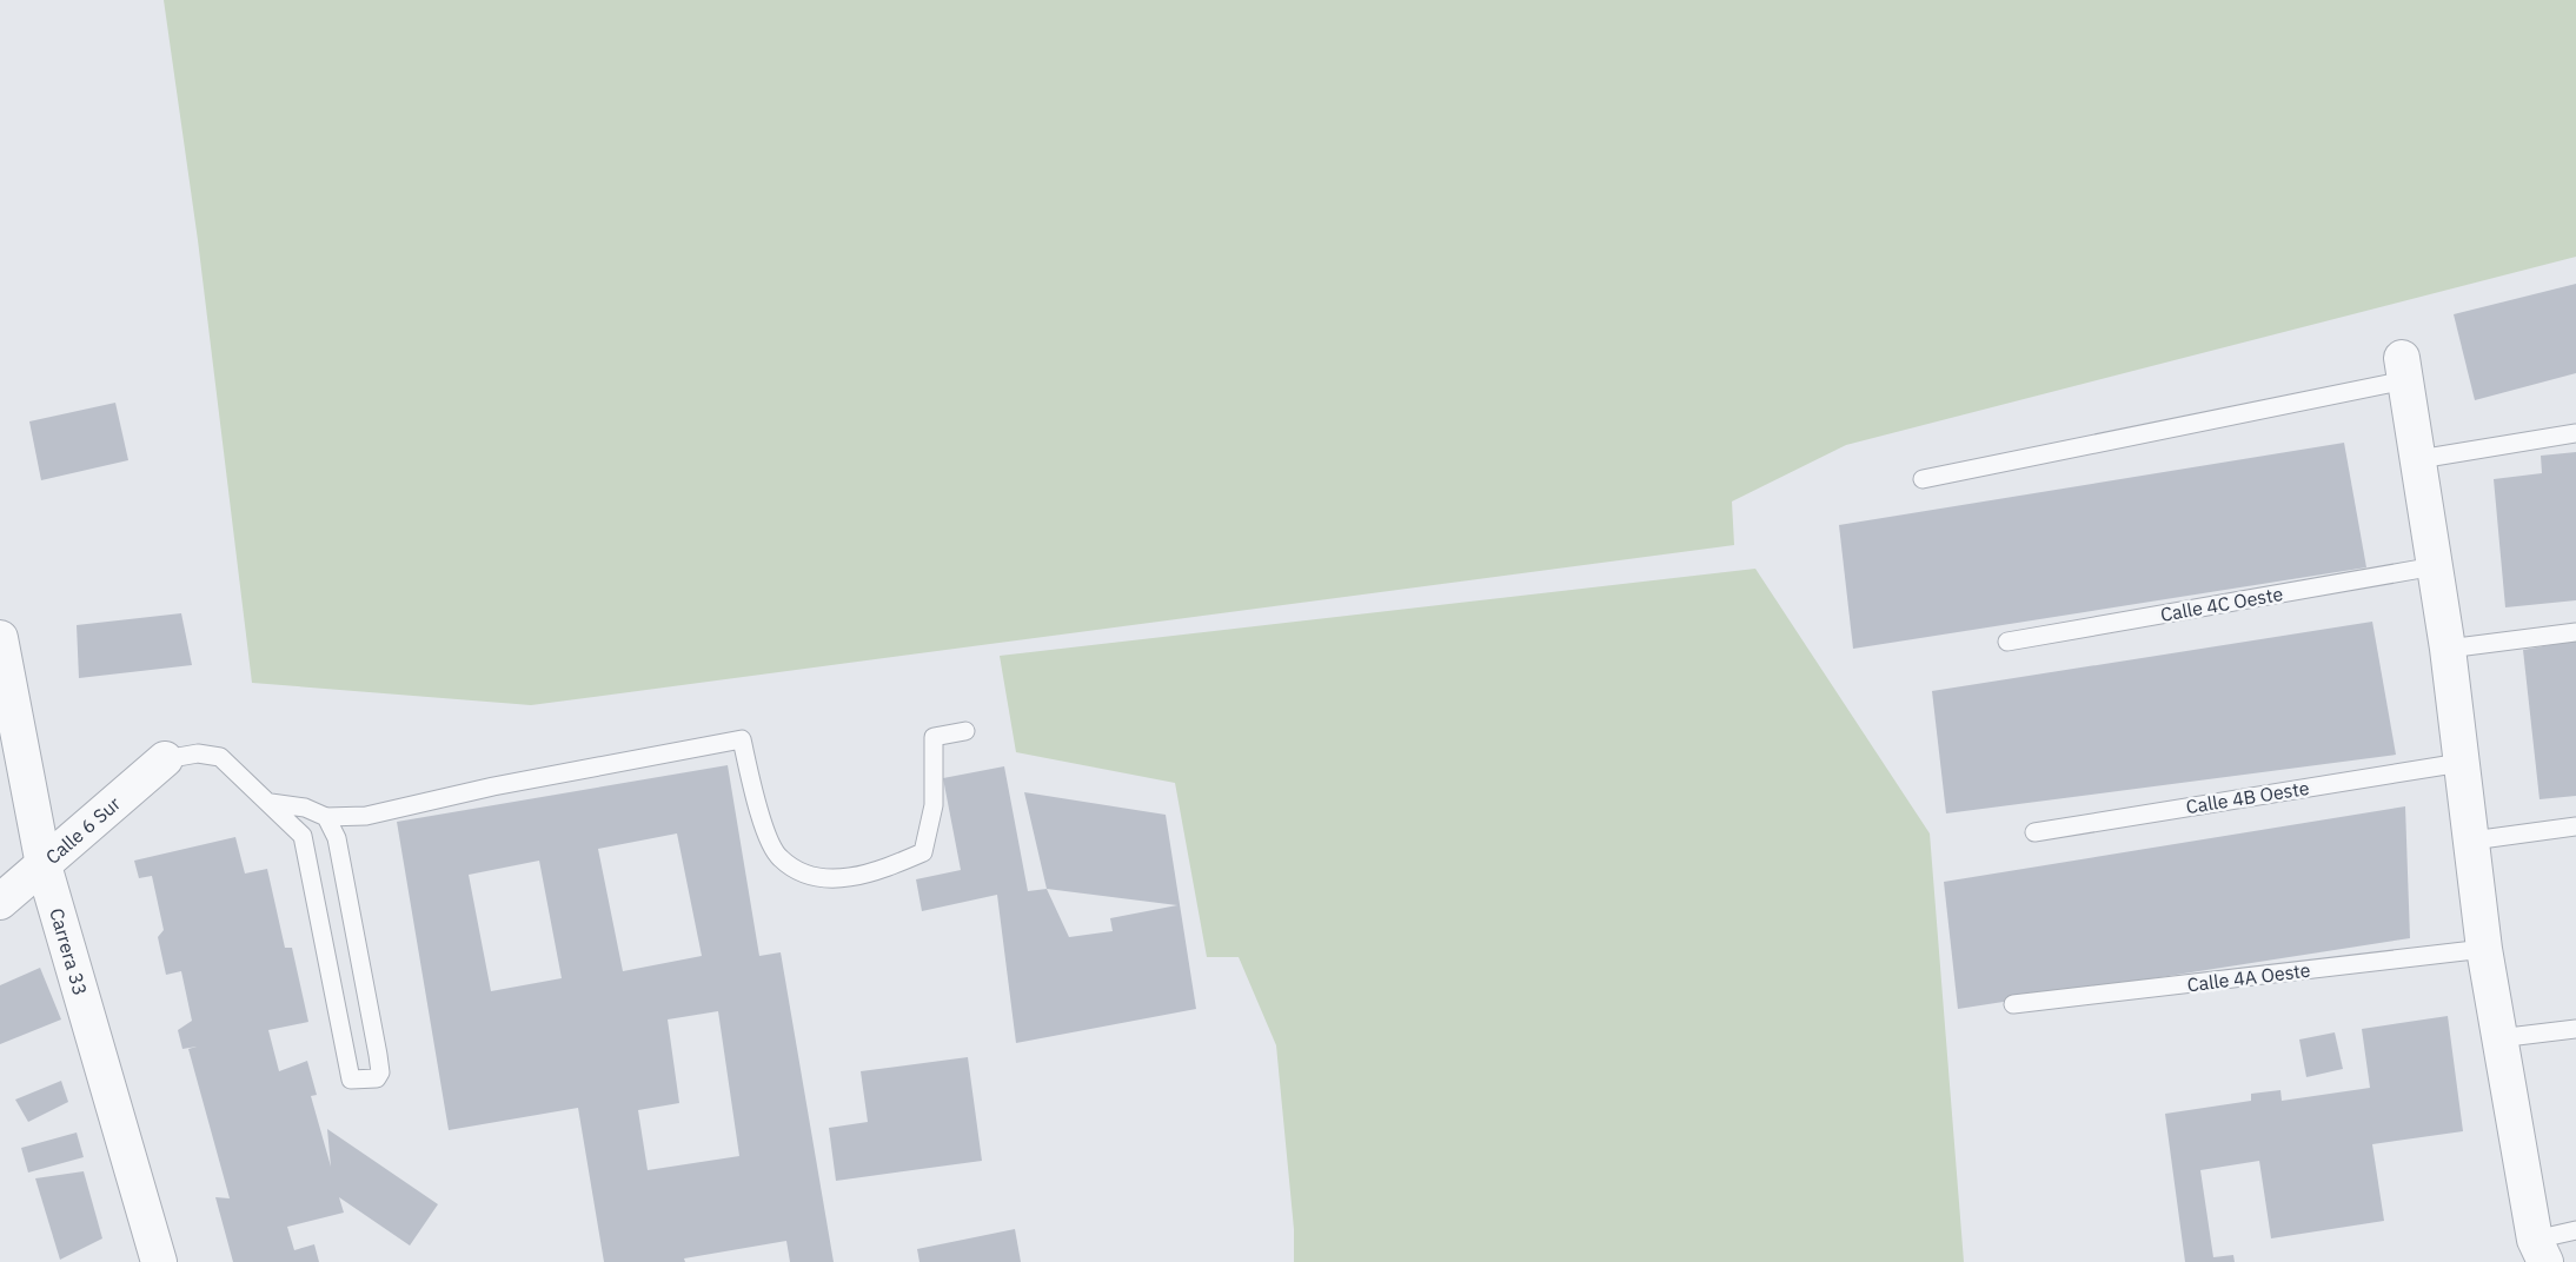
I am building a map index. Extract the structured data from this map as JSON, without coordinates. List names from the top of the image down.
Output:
{
  "streets": {
    "street": ["Calle 6 Sur", "Carrera 33"],
    "lane": ["Calle 4C Oeste", "Calle 4B Oeste", "Calle 4A Oeste"]
  },
  "crossings": [
    ["Calle 6 Sur", "Carrera 33"]
  ]
}
